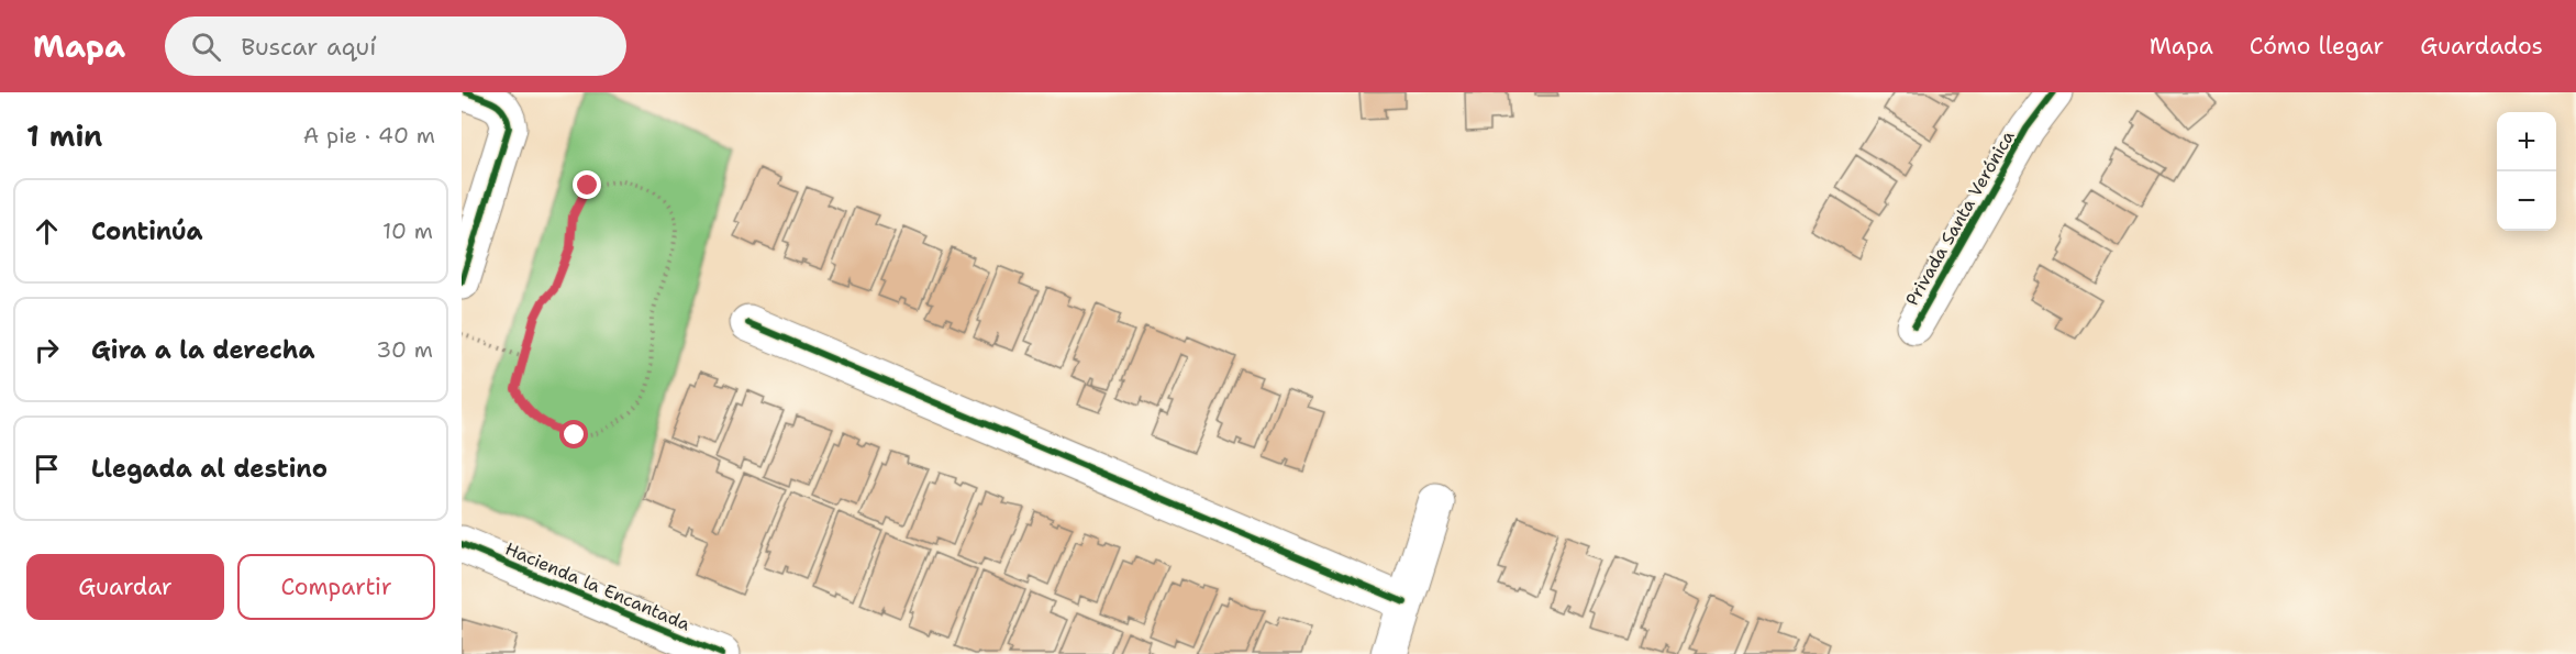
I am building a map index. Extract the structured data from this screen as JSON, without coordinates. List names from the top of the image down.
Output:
{
  "streets": {
    "street": ["Privada Santa Verónica", "Hacienda la Encantada"]
  },
  "page": {
    "header": "Mapa",
    "search": "Buscar aquí",
    "nav": ["Mapa", "Cómo llegar", "Guardados"],
    "heading": ["1 min", "A pie · 40 m"],
    "map_buttons": ["+", "−"],
    "list": [
      ["Continúa", "10 m"],
      ["Gira a la derecha", "30 m"],
      "Llegada al destino"
    ],
    "buttons": ["Guardar", "Compartir"]
  }
}
